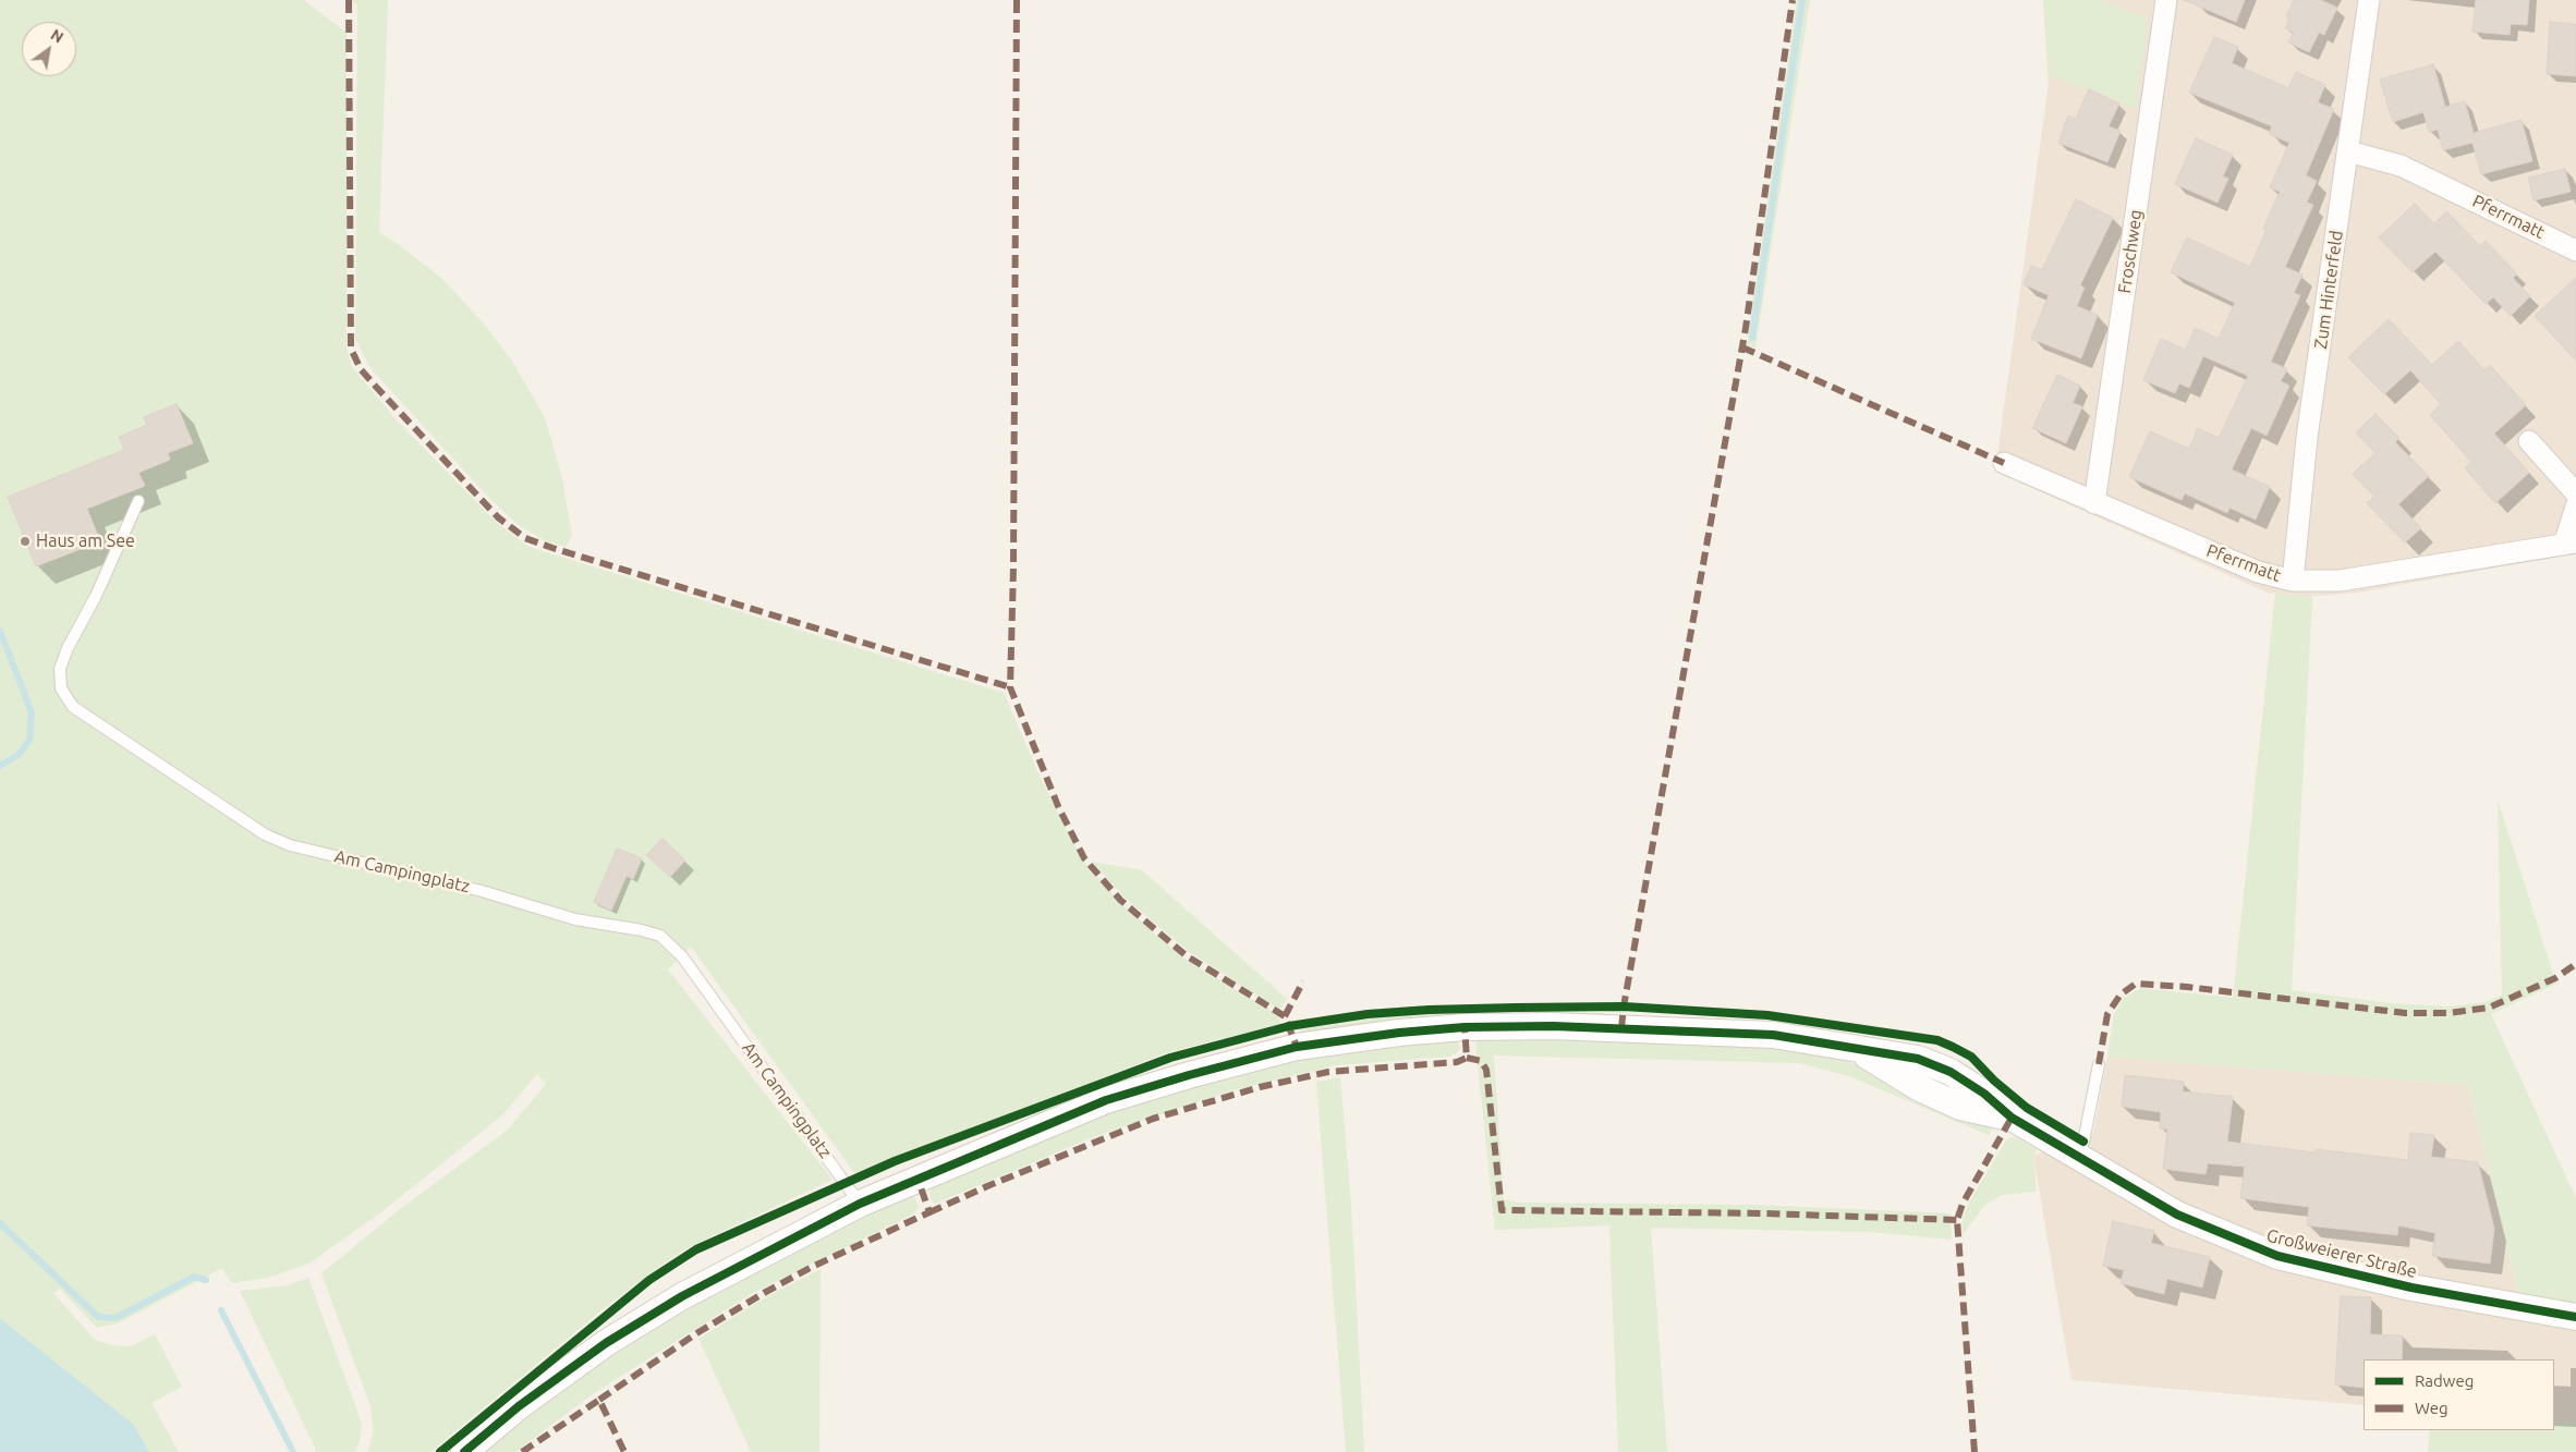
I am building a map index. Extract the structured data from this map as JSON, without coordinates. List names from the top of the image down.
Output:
{
  "streets": {
    "street": [
      "Pferrmatt",
      "Froschweg",
      "Zum Hinterfeld",
      "Großweierer Straße"
    ],
    "lane": ["Am Campingplatz"]
  },
  "crossings": [
    ["Pferrmatt", "Froschweg"],
    ["Pferrmatt", "Zum Hinterfeld"],
    ["Am Campingplatz", "Großweierer Straße"]
  ],
  "places": ["Haus am See"],
  "legend": ["Radweg", "Weg"],
  "north": "top right"
}
